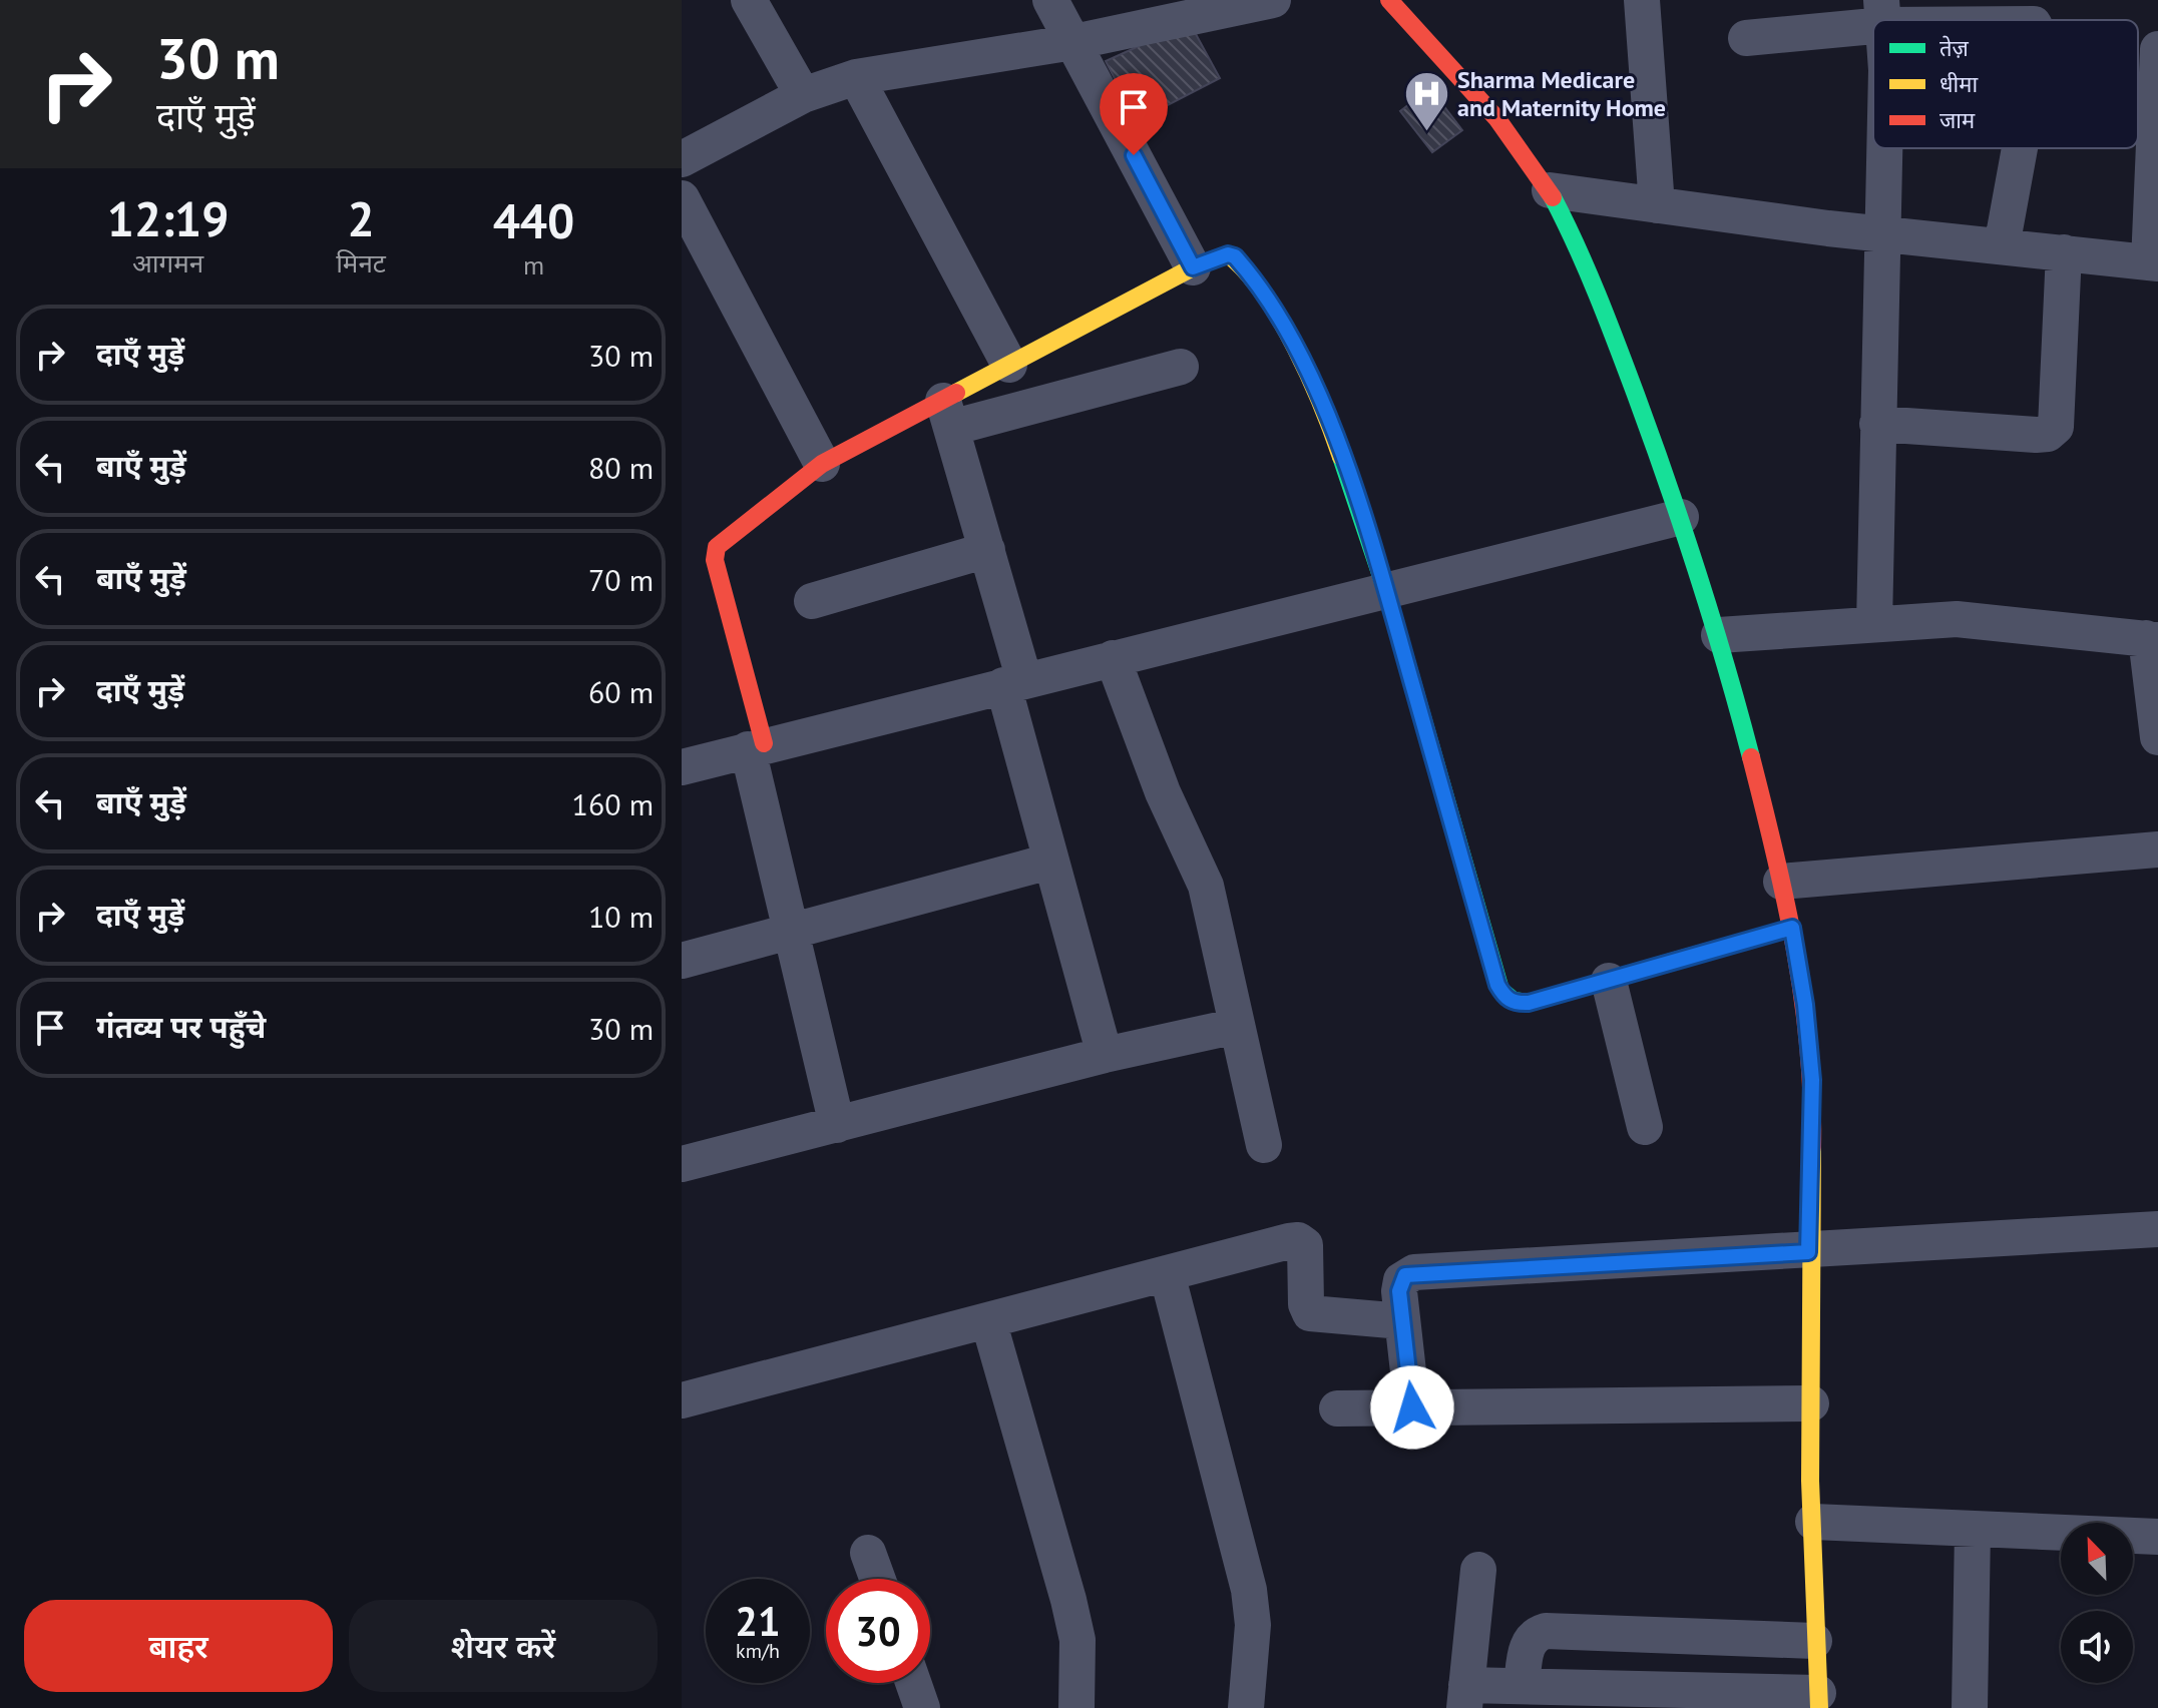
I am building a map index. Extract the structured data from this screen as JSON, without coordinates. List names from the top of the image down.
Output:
{
  "places": {
    "hospital": ["Sharma Medicare and Maternity Home"]
  },
  "legend": ["तेज़", "धीमा", "जाम"],
  "north": "top left",
  "page": {
    "turn": ["30 m", "दाएँ मुड़ें"],
    "eta": [
      "12:19",
      "आगमन",
      "2",
      "मिनट",
      "440",
      "m"
    ],
    "list": [
      {
        "name": "दाएँ मुड़ें",
        "value": "30 m"
      },
      {
        "name": "बाएँ मुड़ें",
        "value": "80 m"
      },
      {
        "name": "बाएँ मुड़ें",
        "value": "70 m"
      },
      {
        "name": "दाएँ मुड़ें",
        "value": "60 m"
      },
      {
        "name": "बाएँ मुड़ें",
        "value": "160 m"
      },
      {
        "name": "दाएँ मुड़ें",
        "value": "10 m"
      },
      {
        "name": "गंतव्य पर पहुँचे",
        "value": "30 m"
      }
    ],
    "speed": "21 km/h",
    "limit": "30",
    "buttons": ["बाहर", "शेयर करें"]
  }
}
